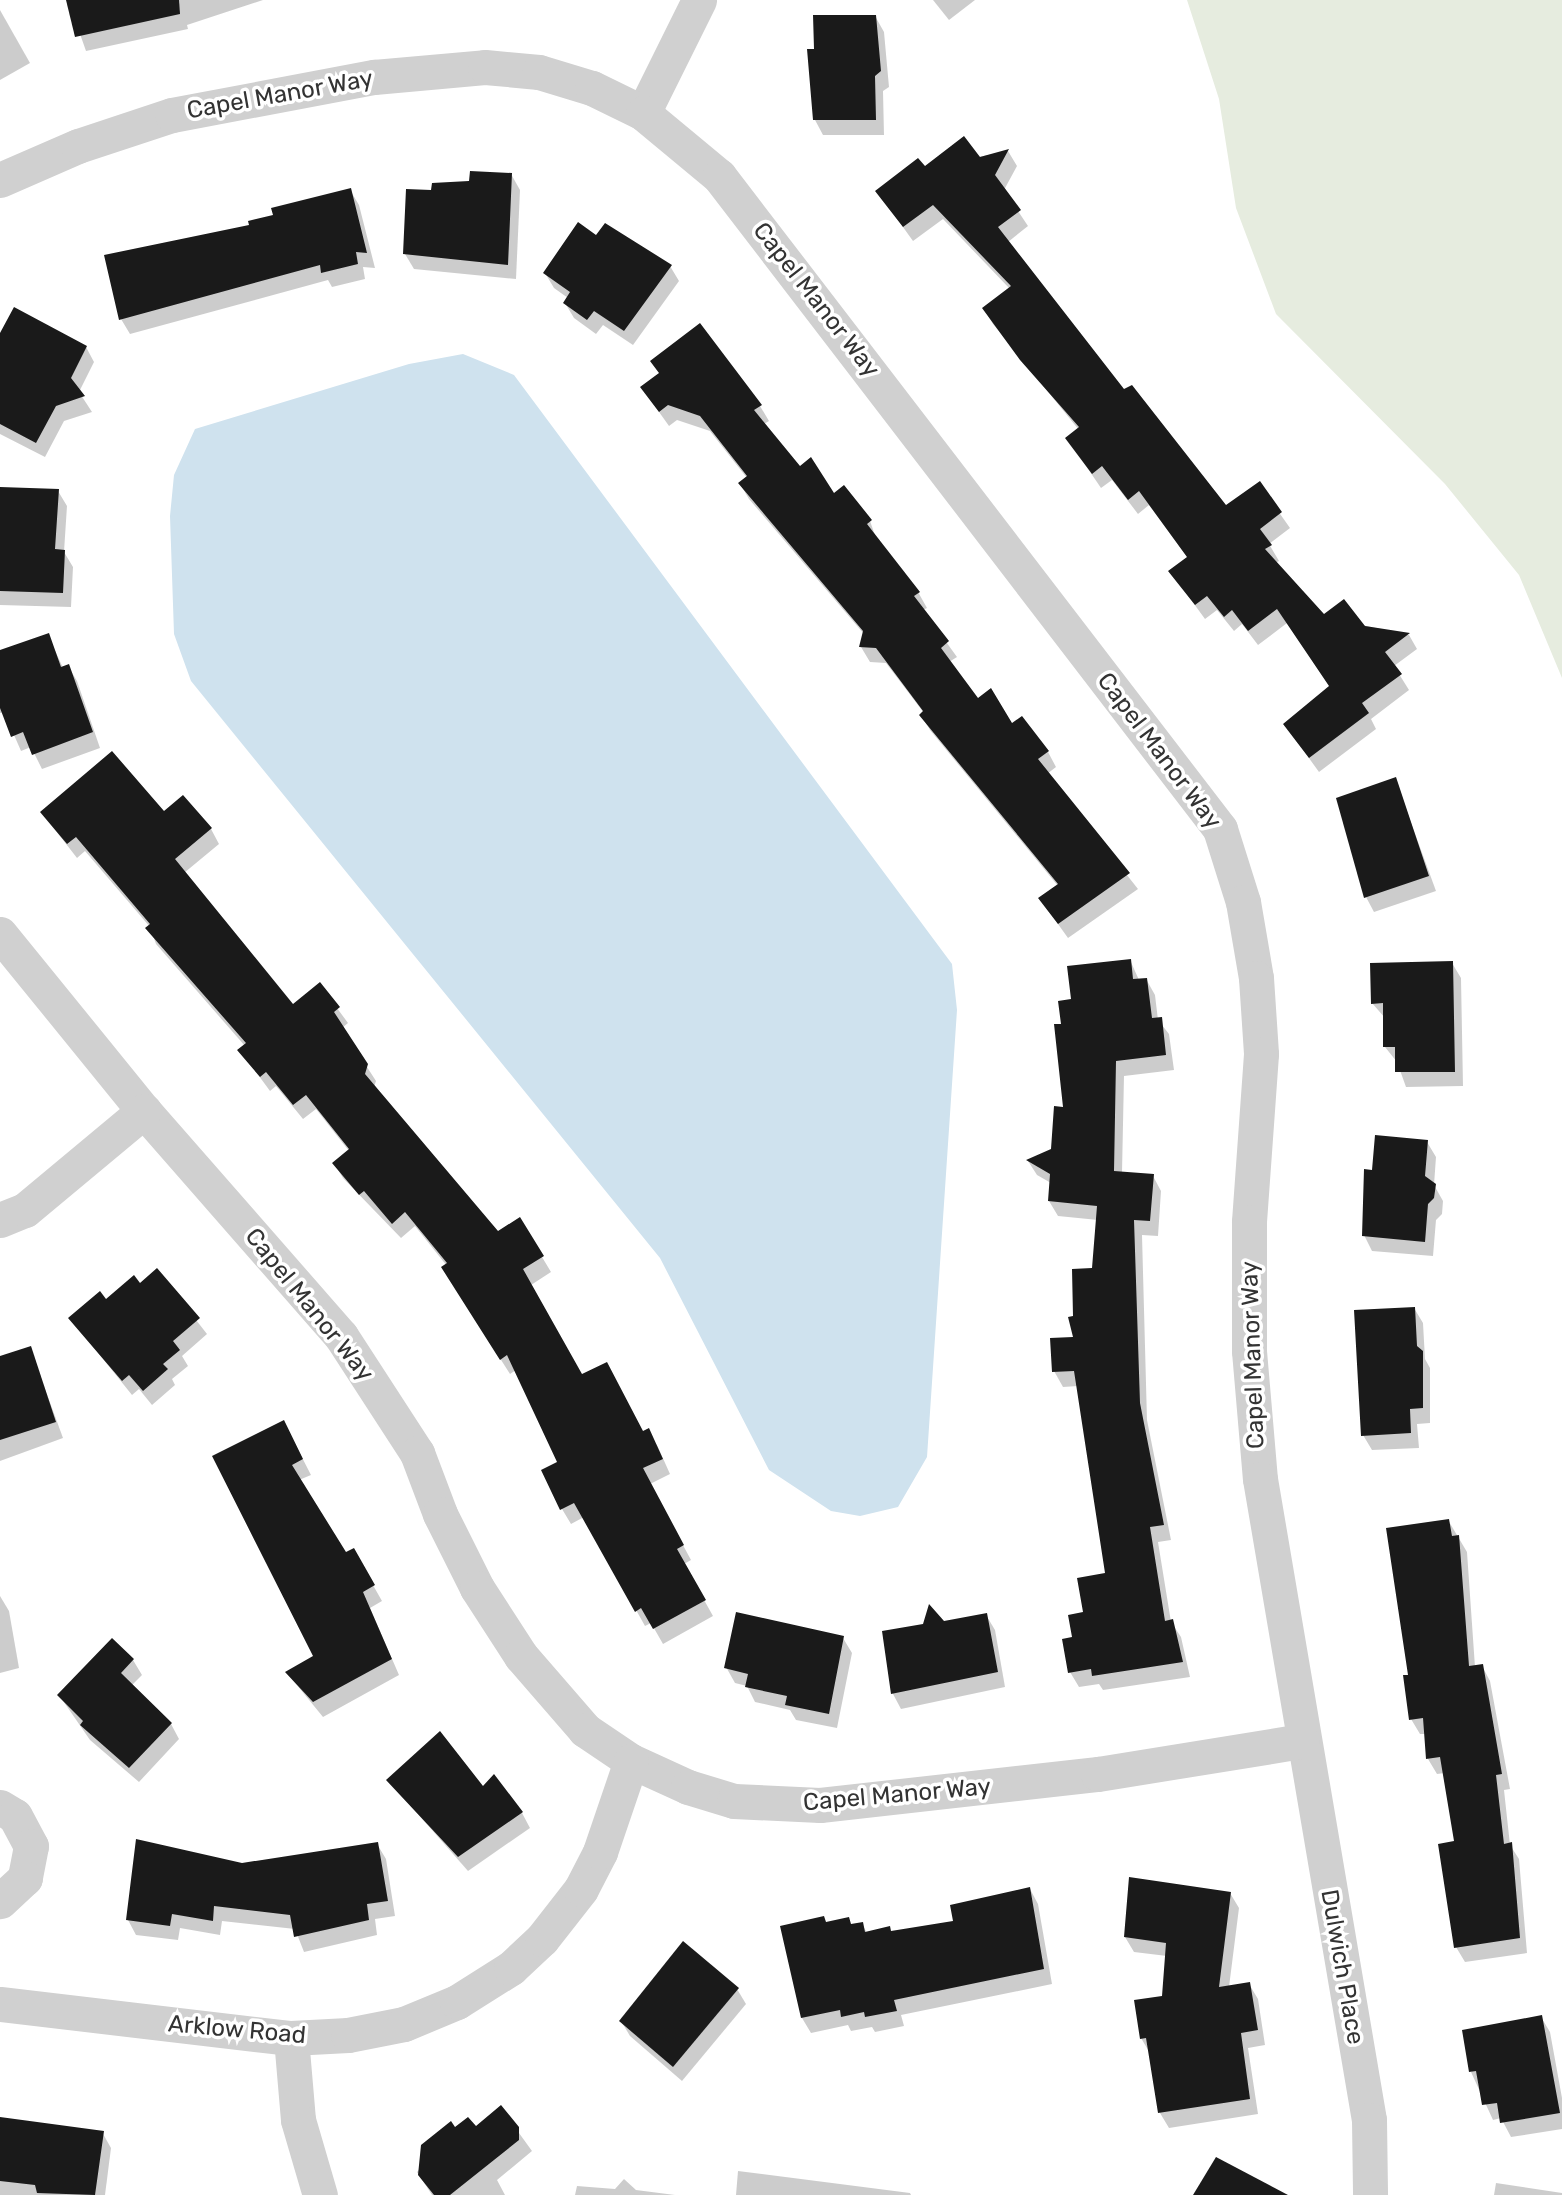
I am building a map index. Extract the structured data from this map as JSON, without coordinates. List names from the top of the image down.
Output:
{
  "streets": {
    "street": ["Capel Manor Way", "Dulwich Place", "Arklow Road"]
  },
  "crossings": [
    ["Capel Manor Way", "Dulwich Place"],
    ["Capel Manor Way", "Arklow Road"]
  ]
}
